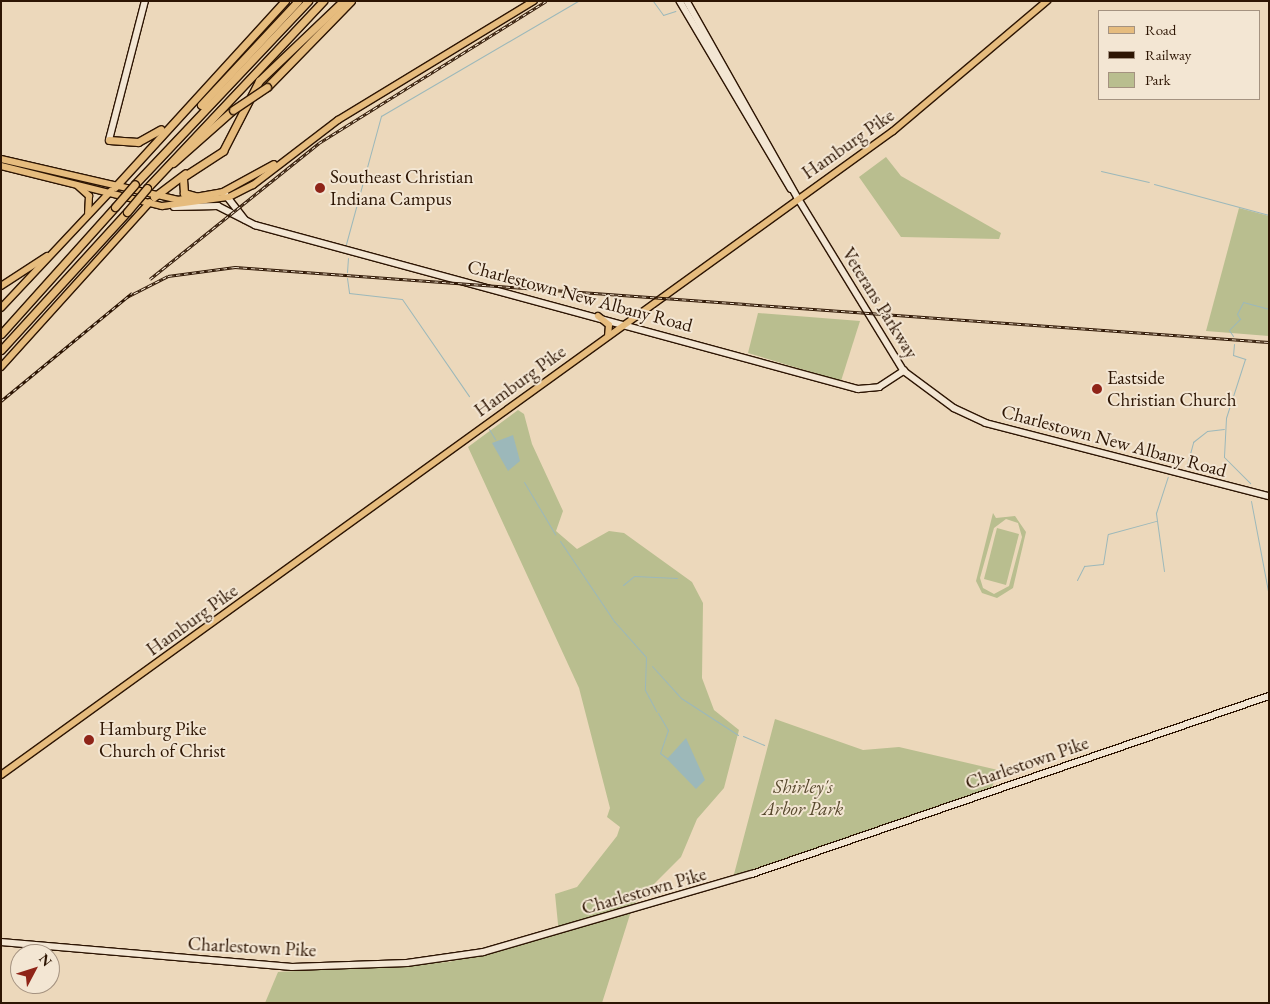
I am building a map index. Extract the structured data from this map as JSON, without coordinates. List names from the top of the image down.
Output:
{
  "streets": {
    "main road": [
      "Hamburg Pike",
      "Charlestown New Albany Road",
      "Veterans Parkway",
      "Charlestown Pike"
    ]
  },
  "crossings": [
    ["Hamburg Pike", "Charlestown New Albany Road"],
    ["Hamburg Pike", "Veterans Parkway"],
    ["Charlestown New Albany Road", "Veterans Parkway"]
  ],
  "parks": ["Shirley's Arbor Park"],
  "places": ["Southeast Christian Indiana Campus", "Eastside Christian Church", "Hamburg Pike Church of Christ"],
  "legend": ["Road", "Railway", "Park"],
  "north": "top right"
}
